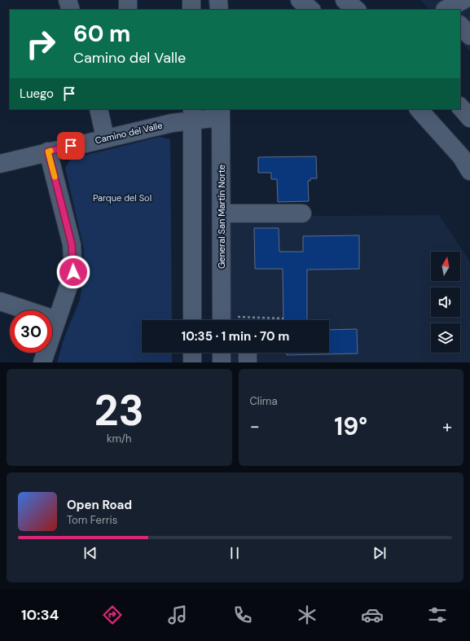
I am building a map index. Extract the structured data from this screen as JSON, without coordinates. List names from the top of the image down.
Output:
{
  "streets": {
    "street": ["Camino del Valle", "General San Martín Norte"]
  },
  "crossings": [
    ["Camino del Valle", "General San Martín Norte"]
  ],
  "parks": ["Parque del Sol"],
  "north": "top",
  "page": {
    "turn": ["60 m", "Camino del Valle"],
    "then": "Luego",
    "limit": "30",
    "trip": "10:35 · 1 min · 70 m",
    "tile": [
      ["23", "km/h"],
      "Clima"
    ],
    "heat": ["−", "19°", "+"],
    "song": ["Open Road", "Tom Ferris"],
    "tabs": "10:34"
  }
}
